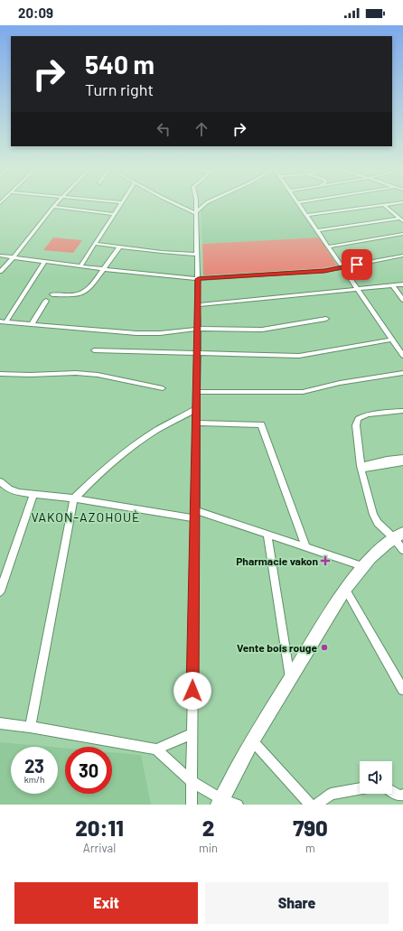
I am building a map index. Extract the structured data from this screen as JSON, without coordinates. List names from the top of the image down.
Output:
{
  "districts": ["VAKON-AZOHOUÈ"],
  "places": {
    "health": ["Pharmacie vakon"],
    "other": ["Vente bois rouge"]
  },
  "page": {
    "status": "20:09",
    "turn": ["540 m", "Turn right"],
    "speed": "23 km/h",
    "limit": "30",
    "eta": [
      "20:11",
      "Arrival",
      "2",
      "min",
      "790",
      "m"
    ],
    "buttons": ["Exit", "Share"]
  }
}
